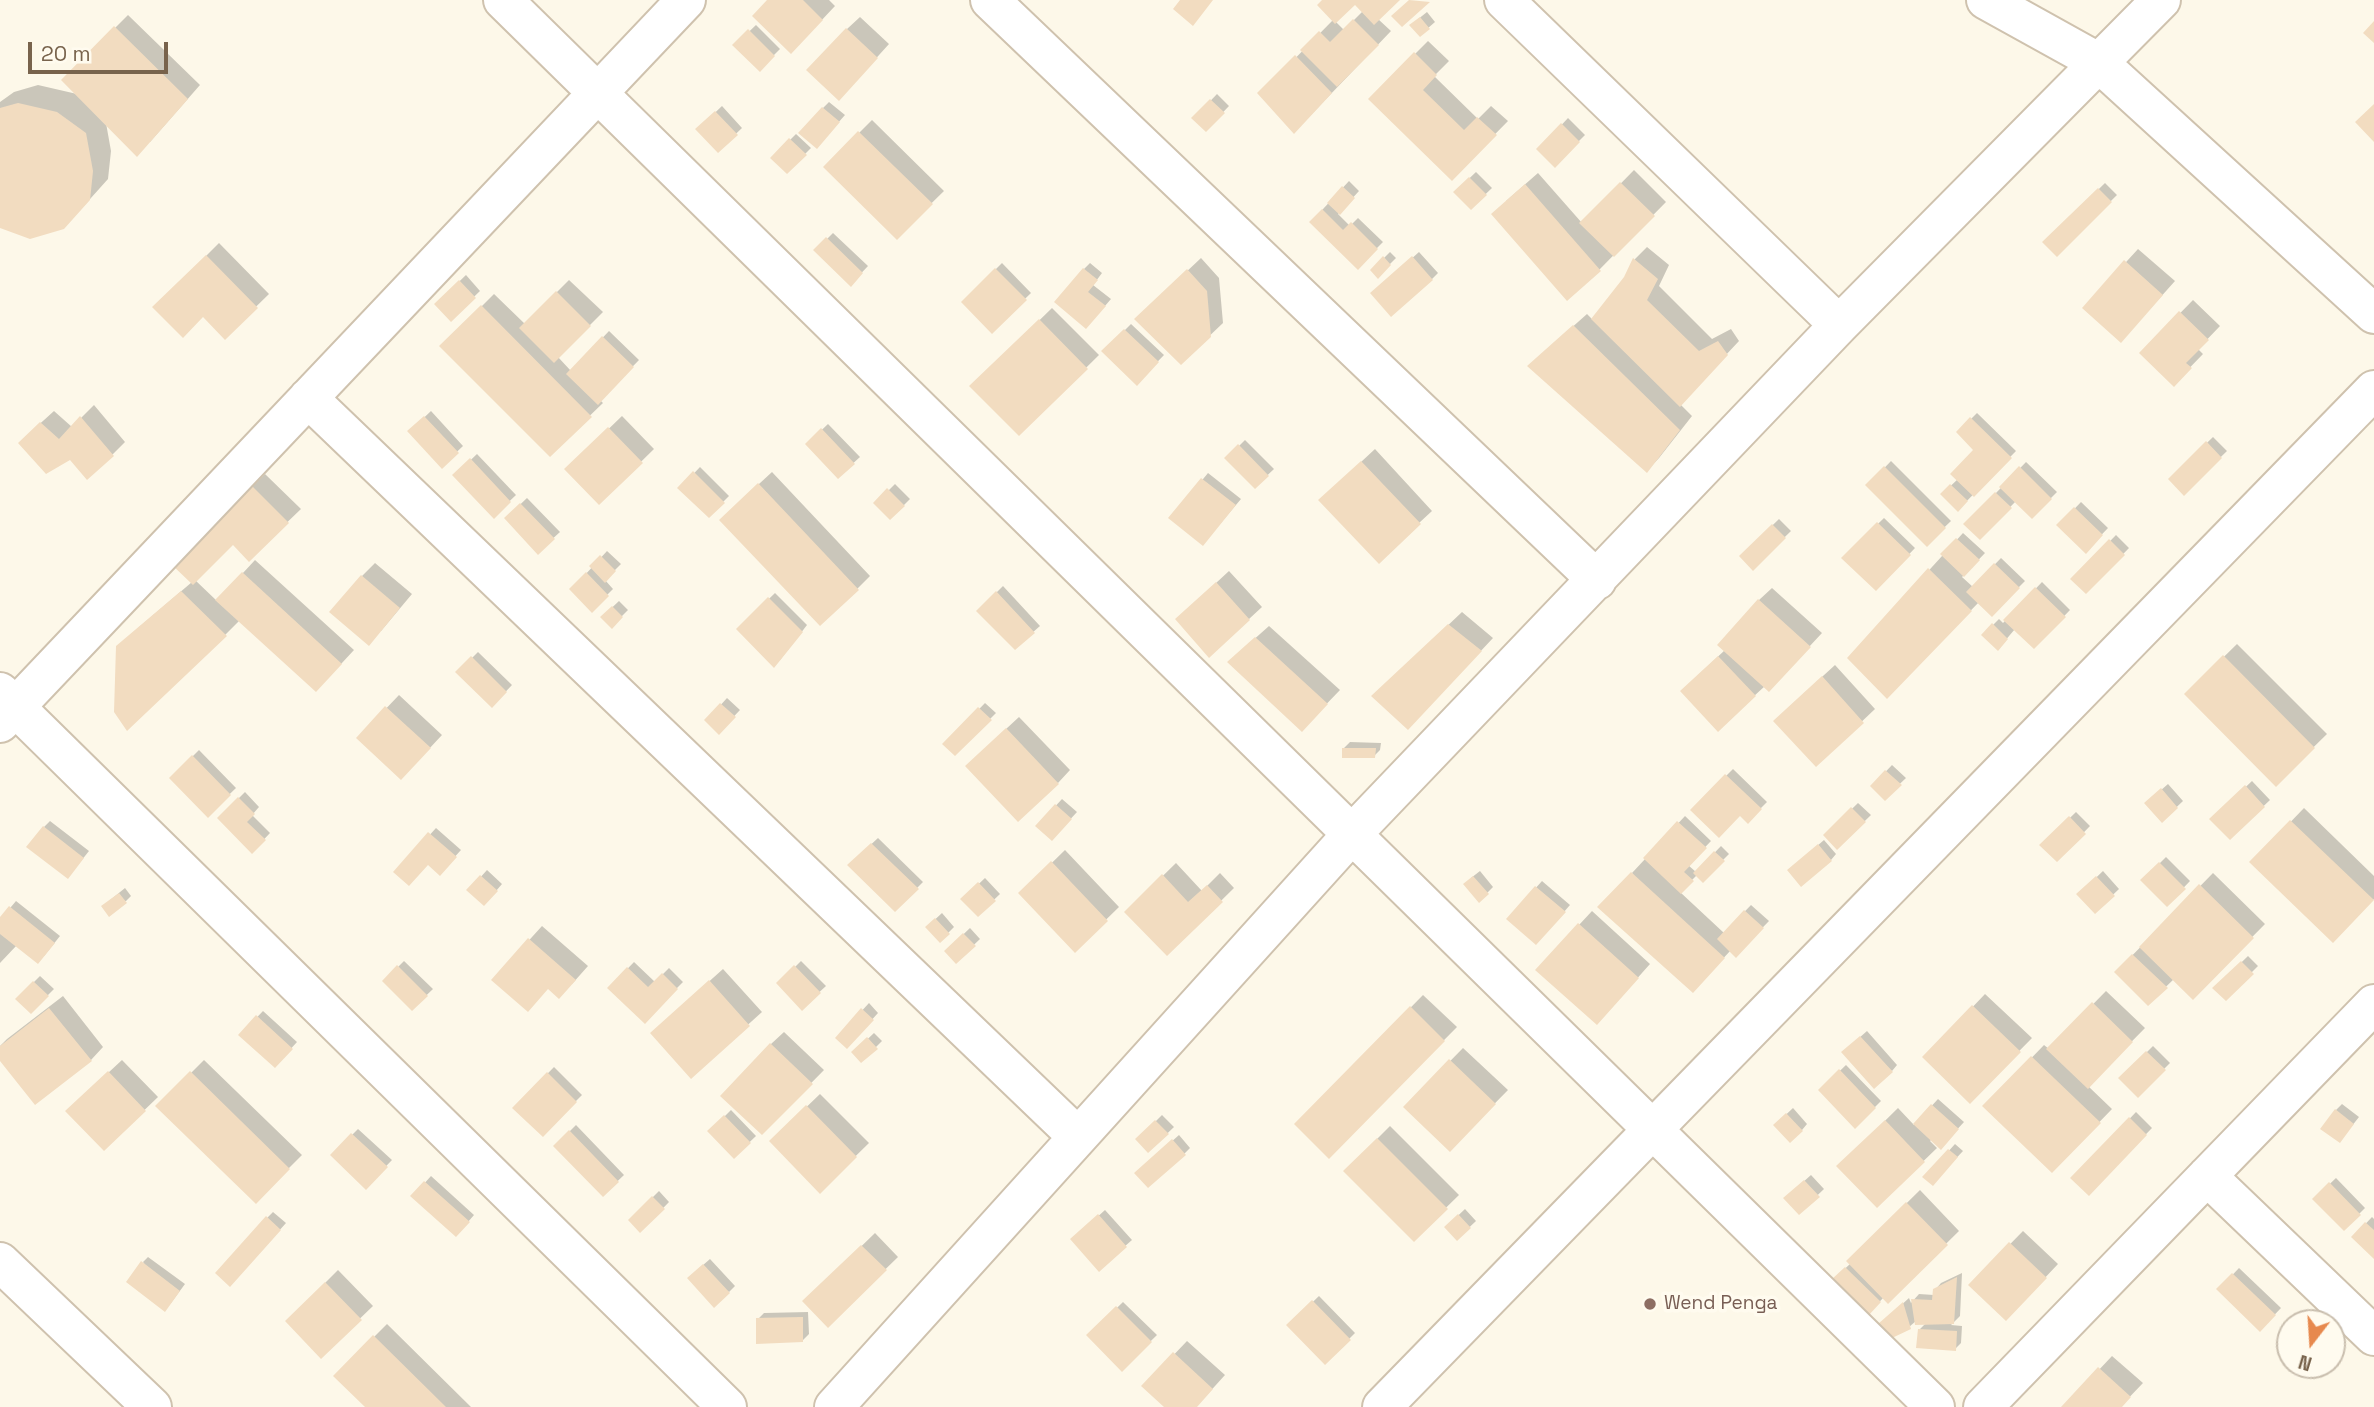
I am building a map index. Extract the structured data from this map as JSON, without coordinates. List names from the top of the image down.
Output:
{
  "places": ["Wend Penga"],
  "scale_bar": "20 m",
  "north": "bottom"
}
